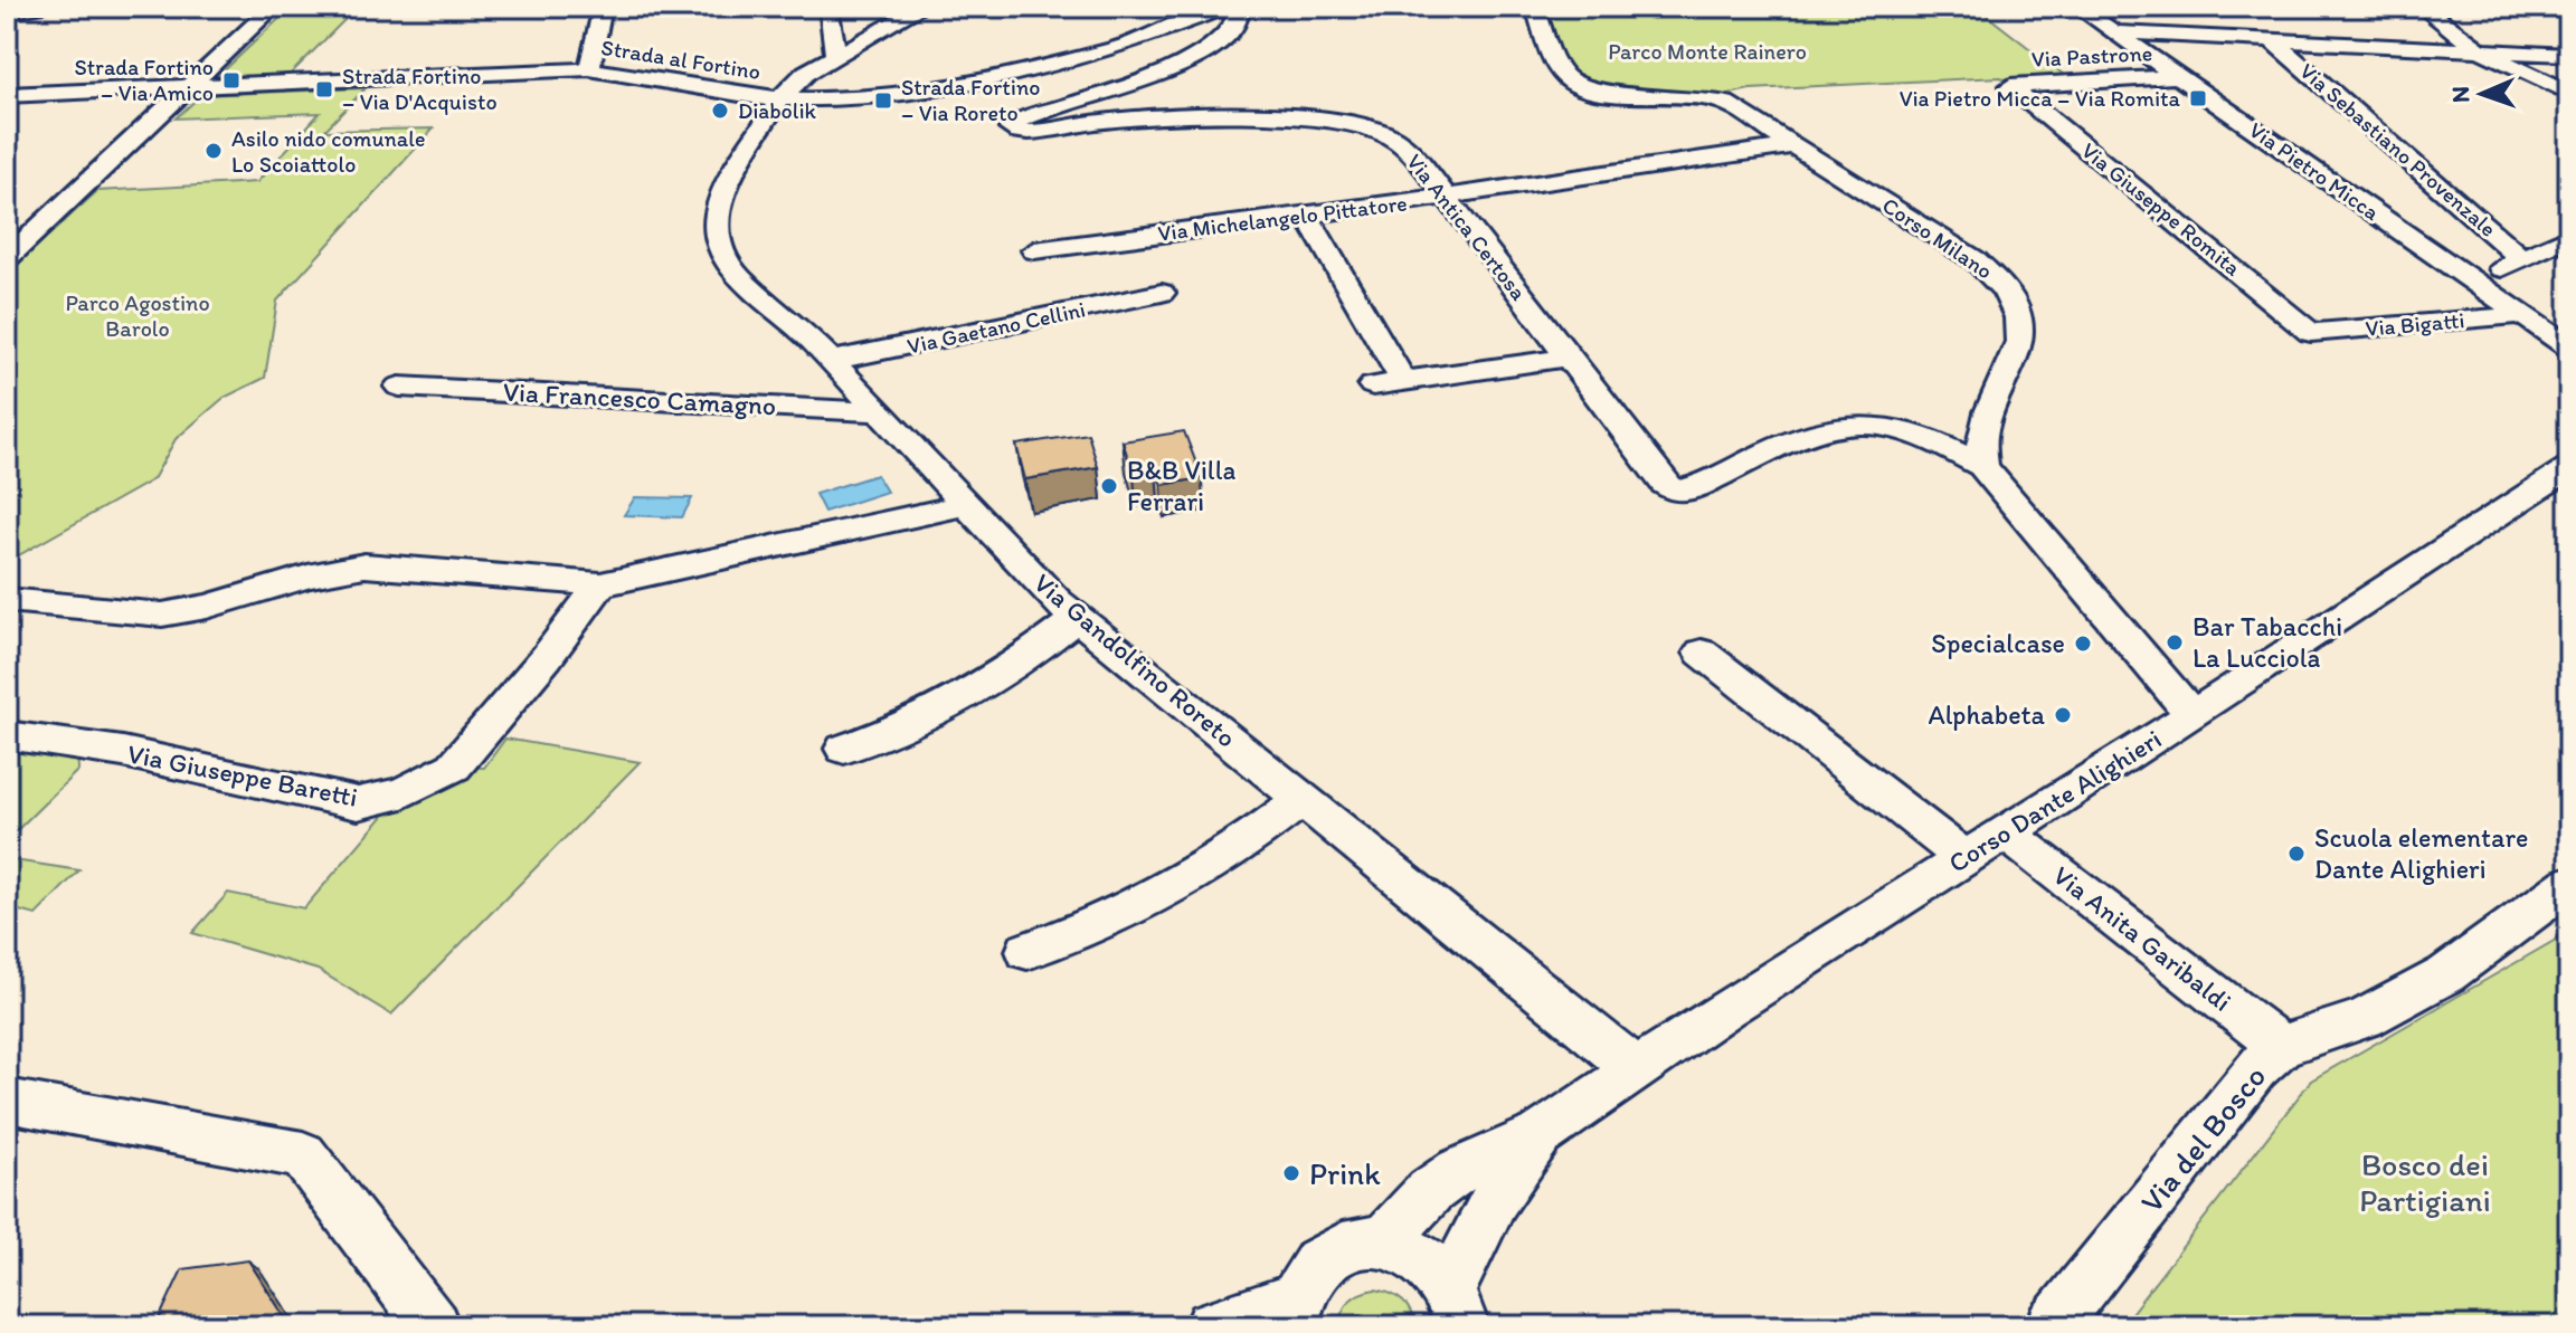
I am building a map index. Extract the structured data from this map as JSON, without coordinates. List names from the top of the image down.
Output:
{
  "streets": {
    "street": [
      "Via Pastrone",
      "Strada al Fortino",
      "Via Sebastiano Provenzale",
      "Via Pietro Micca",
      "Via Giuseppe Romita",
      "Via Michelangelo Pittatore",
      "Via Antica Certosa",
      "Corso Milano",
      "Via Bigatti",
      "Via Gaetano Cellini",
      "Via Francesco Camagno",
      "Via Gandolfino Roreto",
      "Via Giuseppe Baretti",
      "Corso Dante Alighieri",
      "Via Anita Garibaldi",
      "Via del Bosco"
    ]
  },
  "crossings": [
    ["Via Pastrone", "Via Pietro Micca"],
    ["Via Pastrone", "Via Giuseppe Romita"],
    ["Strada al Fortino", "Via Gandolfino Roreto"],
    ["Via Pietro Micca", "Via Bigatti"],
    ["Via Giuseppe Romita", "Via Bigatti"],
    ["Via Michelangelo Pittatore", "Via Antica Certosa"],
    ["Via Michelangelo Pittatore", "Corso Milano"],
    ["Via Antica Certosa", "Corso Milano"],
    ["Via Gaetano Cellini", "Via Gandolfino Roreto"],
    ["Via Francesco Camagno", "Via Gandolfino Roreto"],
    ["Via Gandolfino Roreto", "Corso Dante Alighieri"],
    ["Corso Dante Alighieri", "Via Anita Garibaldi"],
    ["Via Anita Garibaldi", "Via del Bosco"]
  ],
  "parks": ["Parco Monte Rainero", "Parco Agostino Barolo", "Bosco dei Partigiani"],
  "places": {
    "transit": [
      "Strada Fortino – Via Amico",
      "Strada Fortino – Via D'Acquisto",
      "Via Pietro Micca – Via Romita",
      "Strada Fortino – Via Roreto"
    ],
    "other": [
      "Diabolik",
      "Asilo nido comunale Lo Scoiattolo",
      "B&B Villa Ferrari",
      "Bar Tabacchi La Lucciola",
      "Specialcase",
      "Alphabeta",
      "Scuola elementare Dante Alighieri",
      "Prink"
    ]
  },
  "north": "left"
}
